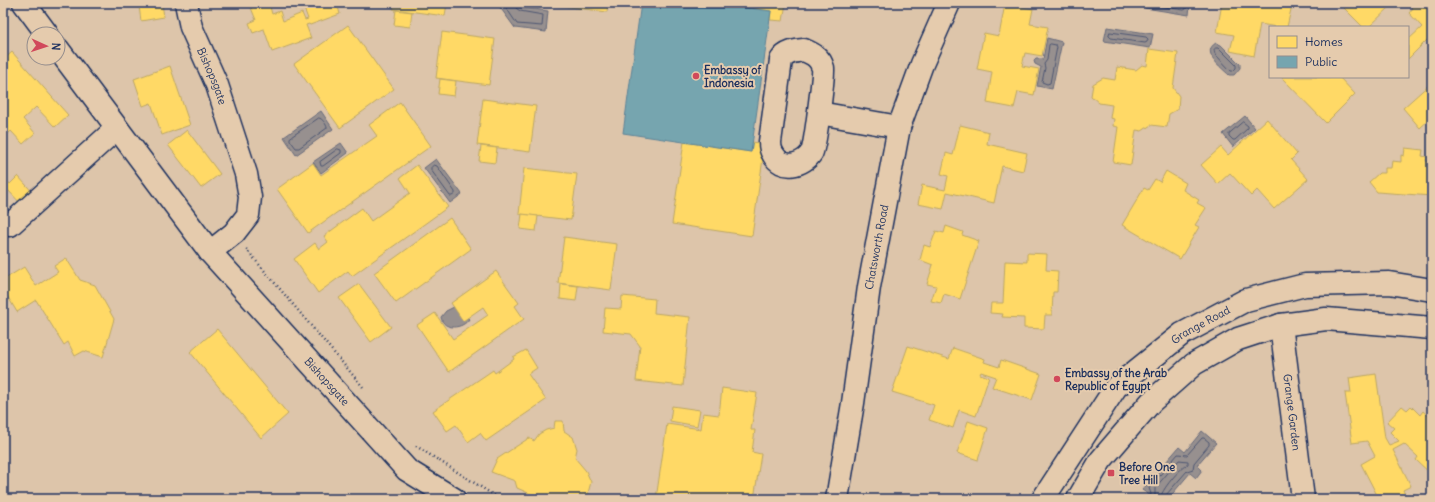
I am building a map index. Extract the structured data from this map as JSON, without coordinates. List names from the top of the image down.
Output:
{
  "streets": {
    "street": [
      "Bishopsgate",
      "Chatsworth Road",
      "Grange Road",
      "Grange Garden"
    ]
  },
  "places": {
    "other": ["Embassy of Indonesia", "Embassy of the Arab Republic of Egypt"],
    "transit": ["Before One Tree Hill"]
  },
  "legend": ["Homes", "Public"],
  "north": "right"
}
